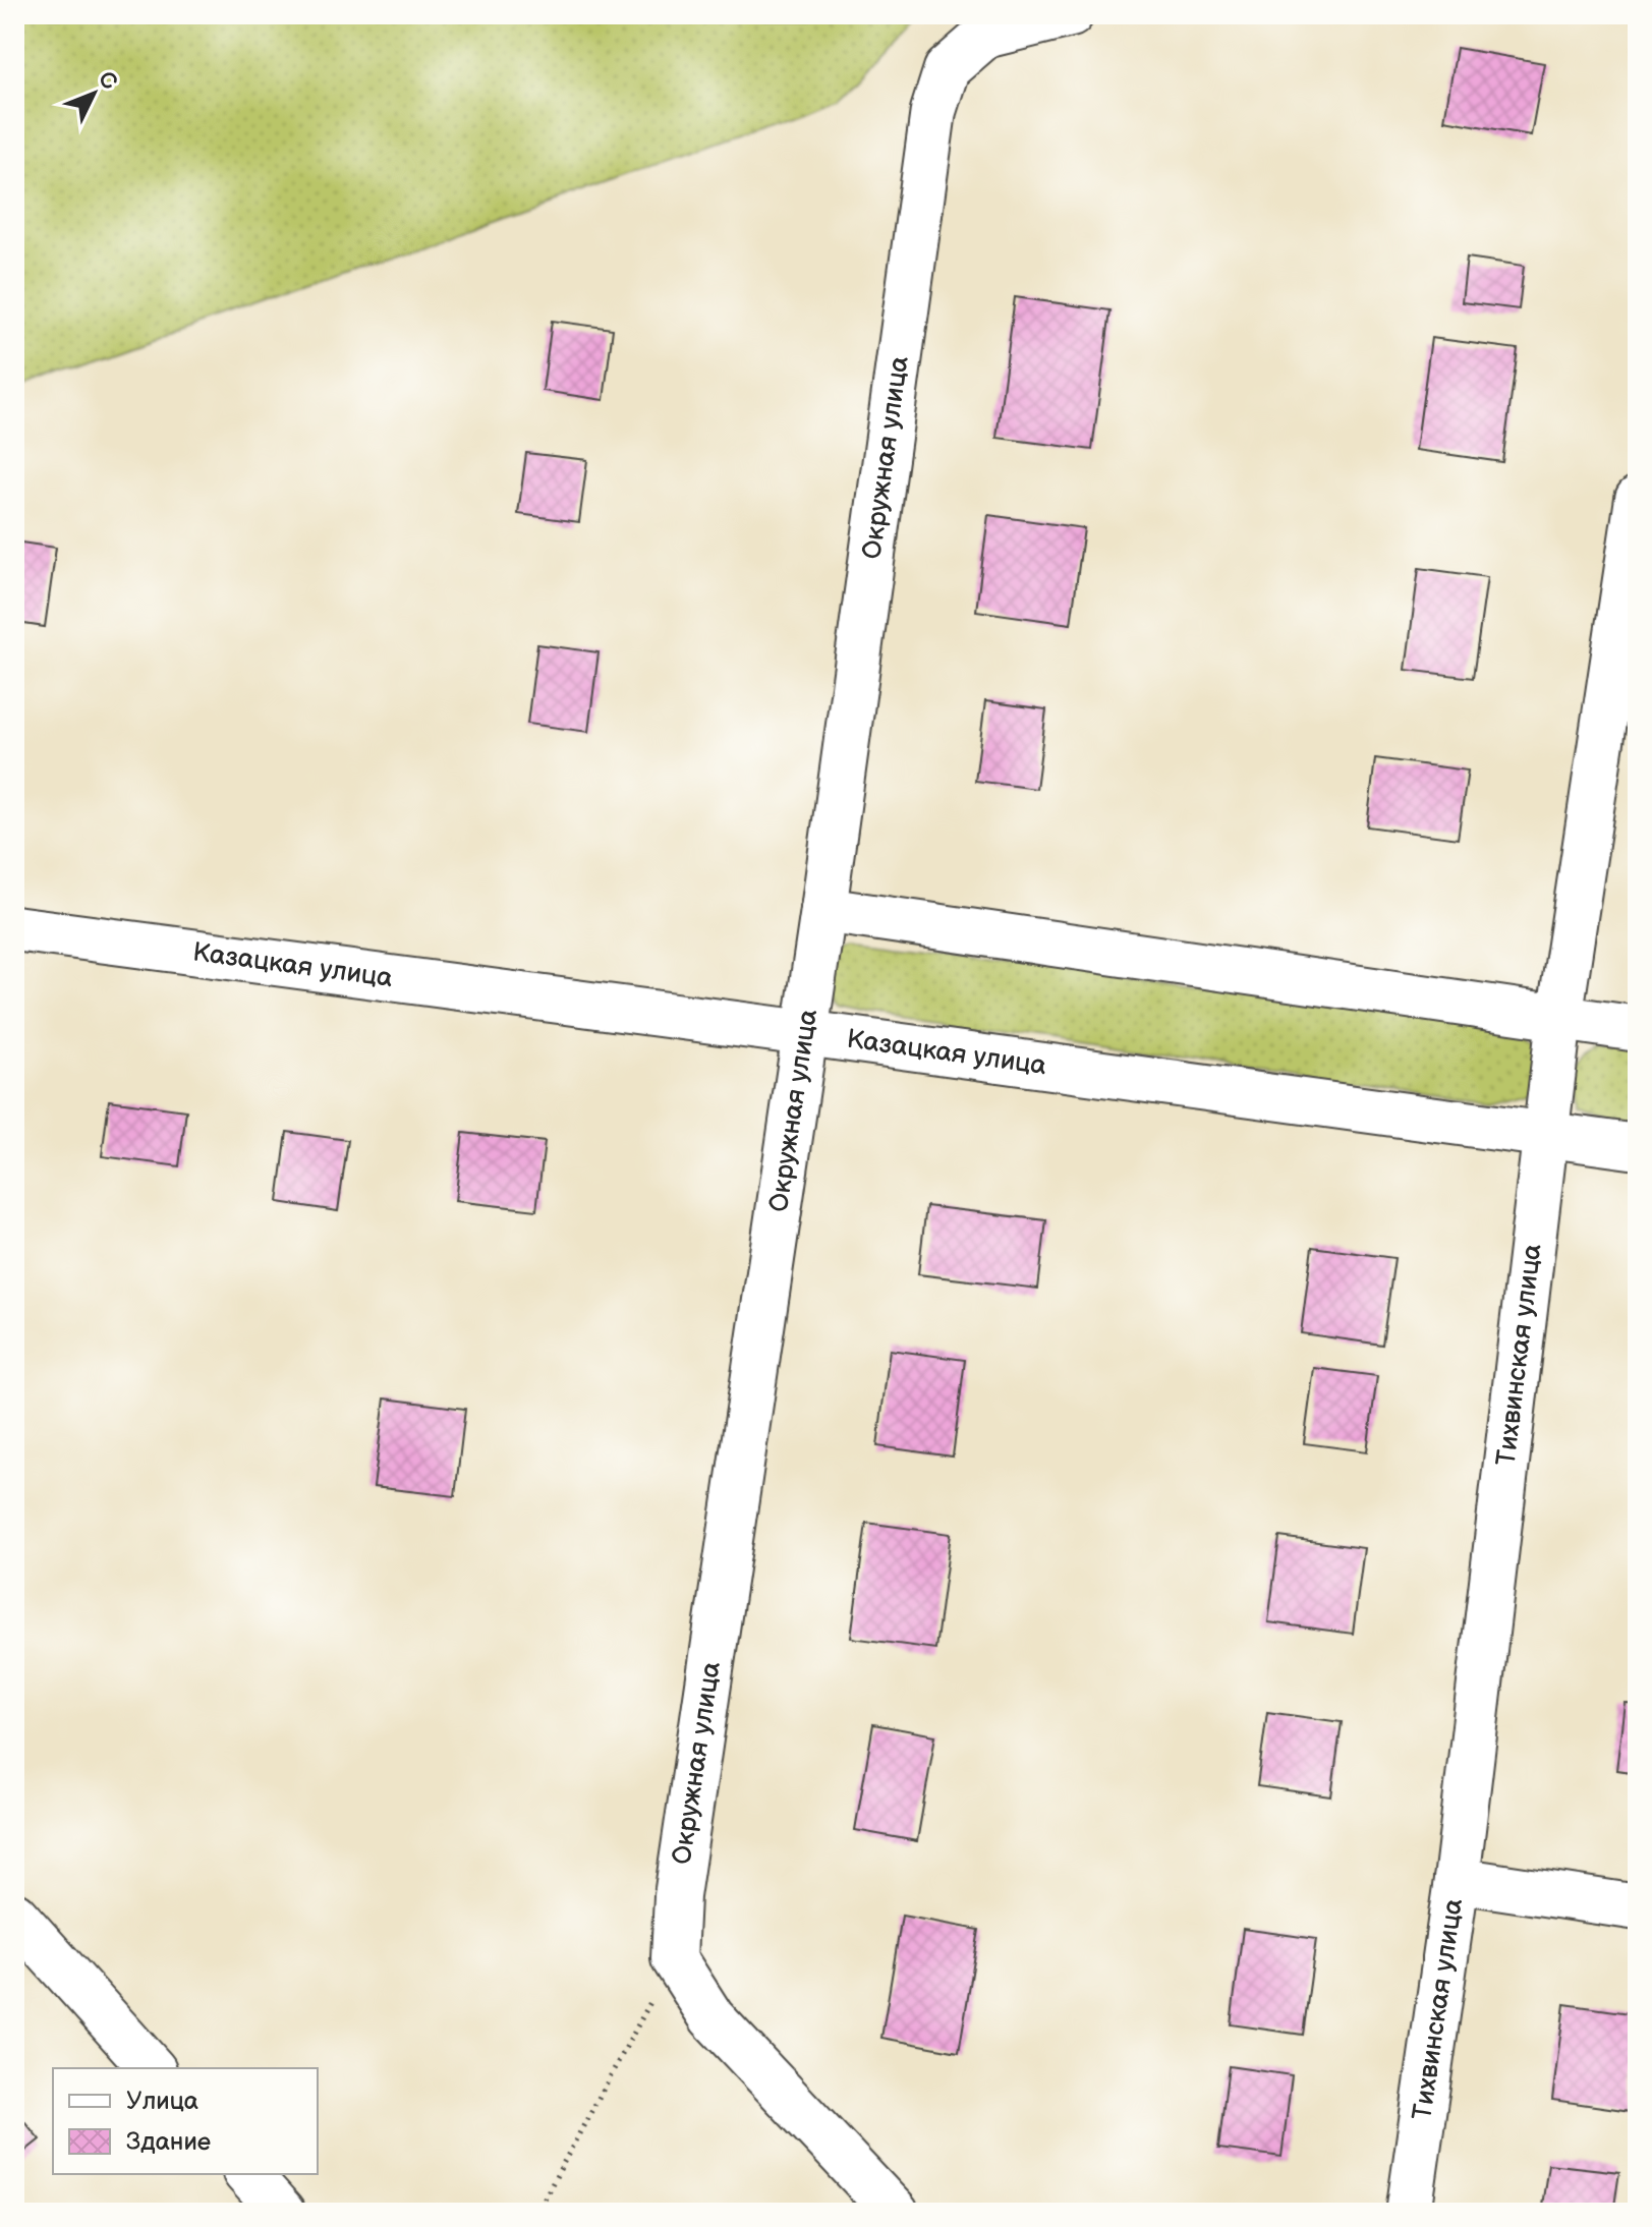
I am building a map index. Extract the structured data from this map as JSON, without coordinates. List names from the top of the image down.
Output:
{
  "streets": {
    "street": ["Окружная улица", "Казацкая улица", "Тихвинская улица"]
  },
  "crossings": [
    ["Окружная улица", "Казацкая улица"],
    ["Казацкая улица", "Тихвинская улица"]
  ],
  "legend": ["Улица", "Здание"],
  "north": "top right"
}
